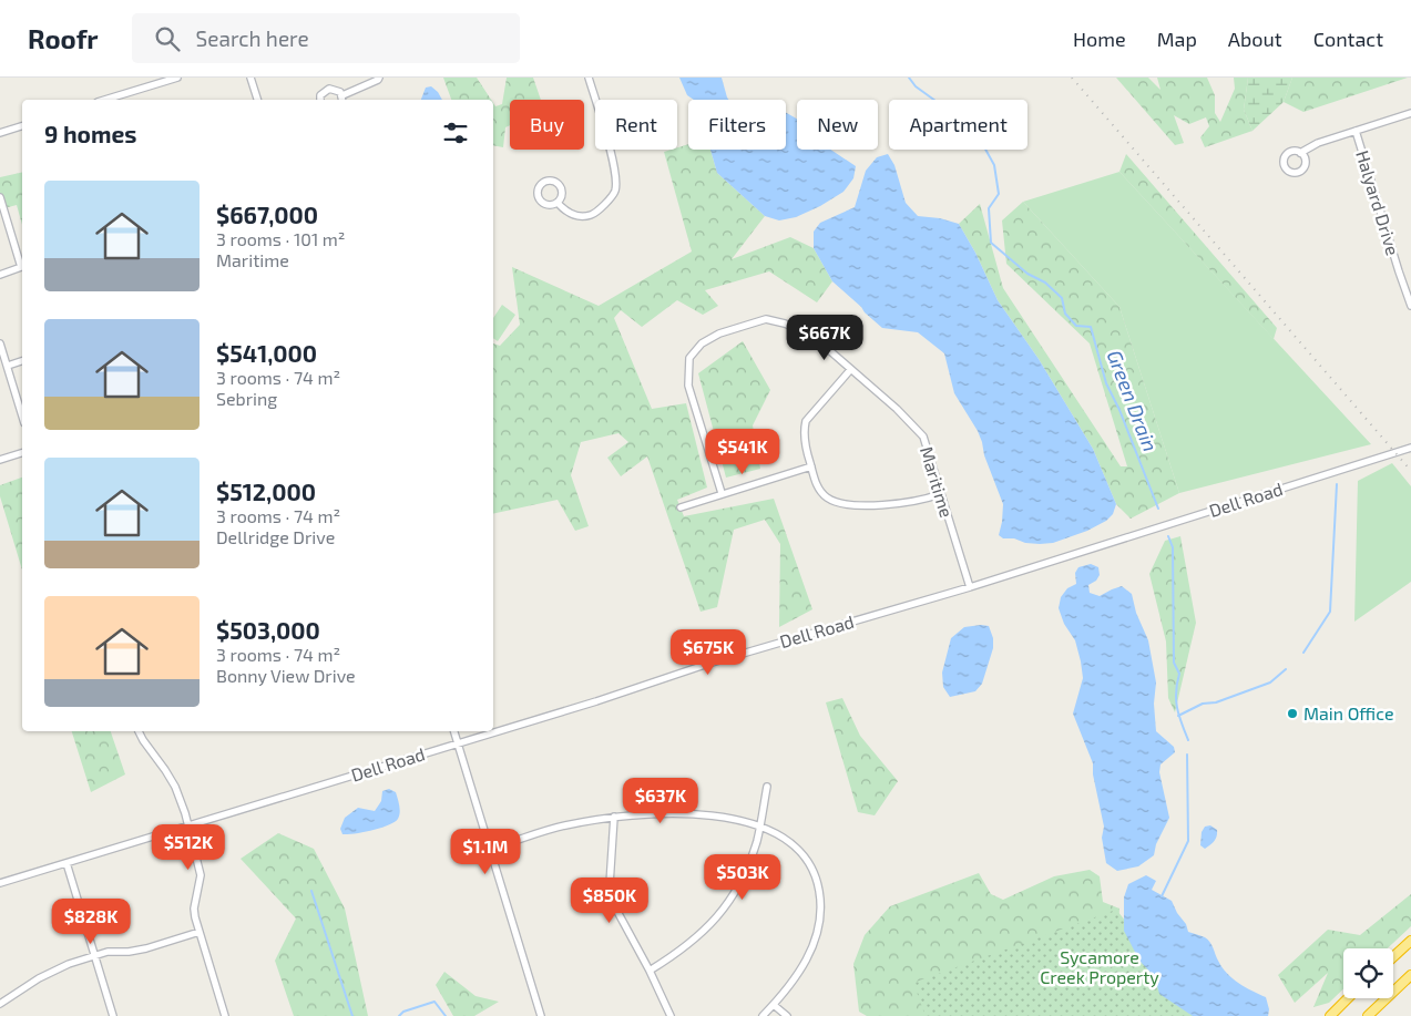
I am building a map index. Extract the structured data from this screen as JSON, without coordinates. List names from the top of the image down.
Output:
{
  "streets": {
    "street": ["Halyard Drive", "Maritime", "Dell Road"]
  },
  "crossings": [
    ["Maritime", "Dell Road"]
  ],
  "water": ["Green Drain"],
  "parks": ["Sycamore Creek Property"],
  "places": ["Main Office"],
  "page": {
    "header": "Roofr",
    "search": "Search here",
    "nav": [
      "Home",
      "Map",
      "About",
      "Contact"
    ],
    "chip": [
      "Buy",
      "Rent",
      "Filters",
      "New",
      "Apartment"
    ],
    "heading": "9 homes",
    "list": [
      {
        "name": "$667,000",
        "note": "3 rooms · 101 m² · Maritime"
      },
      {
        "name": "$541,000",
        "note": "3 rooms · 74 m² · Sebring"
      },
      {
        "name": "$512,000",
        "note": "3 rooms · 74 m² · Dellridge Drive"
      },
      {
        "name": "$503,000",
        "note": "3 rooms · 74 m² · Bonny View Drive"
      }
    ],
    "price": [
      "$667K",
      "$541K",
      "$675K",
      "$637K",
      "$512K",
      "$1.1M",
      "$503K",
      "$850K",
      "$828K"
    ]
  }
}
